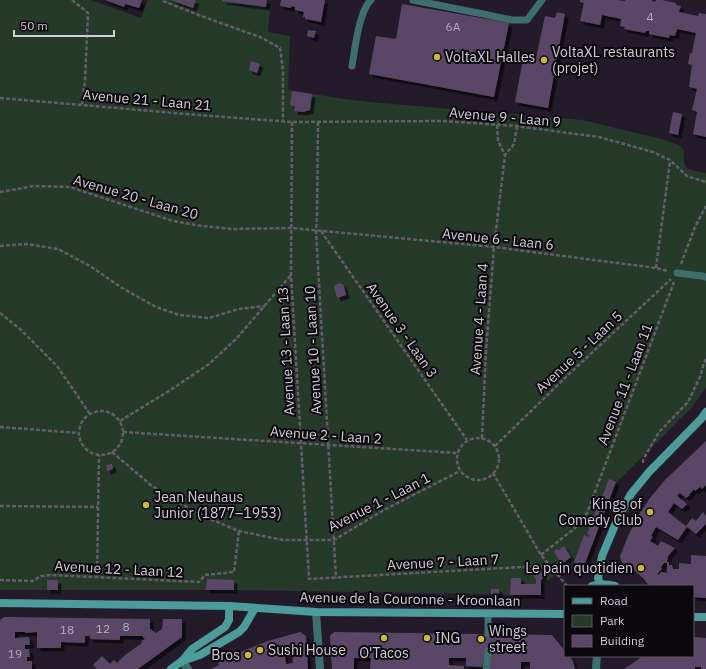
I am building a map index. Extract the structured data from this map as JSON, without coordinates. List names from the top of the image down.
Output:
{
  "streets": {
    "street": ["Avenue de la Couronne - Kroonlaan"],
    "path": [
      "Avenue 21 - Laan 21",
      "Avenue 9 - Laan 9",
      "Avenue 20 - Laan 20",
      "Avenue 6 - Laan 6",
      "Avenue 4 - Laan 4",
      "Avenue 3 - Laan 3",
      "Avenue 10 - Laan 10",
      "Avenue 13 - Laan 13",
      "Avenue 5 - Laan 5",
      "Avenue 11 - Laan 11",
      "Avenue 2 - Laan 2",
      "Avenue 1 - Laan 1",
      "Avenue 7 - Laan 7",
      "Avenue 12 - Laan 12"
    ]
  },
  "crossings": [
    ["Avenue 21 - Laan 21", "Avenue 9 - Laan 9"],
    ["Avenue 21 - Laan 21", "Avenue 13 - Laan 13"],
    ["Avenue 9 - Laan 9", "Avenue 10 - Laan 10"],
    ["Avenue 9 - Laan 9", "Avenue 13 - Laan 13"],
    ["Avenue 20 - Laan 20", "Avenue 6 - Laan 6"],
    ["Avenue 20 - Laan 20", "Avenue 10 - Laan 10"],
    ["Avenue 20 - Laan 20", "Avenue 13 - Laan 13"],
    ["Avenue 6 - Laan 6", "Avenue 4 - Laan 4"],
    ["Avenue 6 - Laan 6", "Avenue 3 - Laan 3"],
    ["Avenue 6 - Laan 6", "Avenue 10 - Laan 10"],
    ["Avenue 6 - Laan 6", "Avenue 5 - Laan 5"],
    ["Avenue 6 - Laan 6", "Avenue 11 - Laan 11"],
    ["Avenue 4 - Laan 4", "Avenue 3 - Laan 3"],
    ["Avenue 4 - Laan 4", "Avenue 5 - Laan 5"],
    ["Avenue 4 - Laan 4", "Avenue 2 - Laan 2"],
    ["Avenue 4 - Laan 4", "Avenue 1 - Laan 1"],
    ["Avenue 3 - Laan 3", "Avenue 5 - Laan 5"],
    ["Avenue 3 - Laan 3", "Avenue 2 - Laan 2"],
    ["Avenue 3 - Laan 3", "Avenue 1 - Laan 1"],
    ["Avenue 10 - Laan 10", "Avenue 2 - Laan 2"],
    ["Avenue 10 - Laan 10", "Avenue 1 - Laan 1"],
    ["Avenue 10 - Laan 10", "Avenue 7 - Laan 7"],
    ["Avenue 13 - Laan 13", "Avenue 2 - Laan 2"],
    ["Avenue 13 - Laan 13", "Avenue 1 - Laan 1"],
    ["Avenue 13 - Laan 13", "Avenue 7 - Laan 7"],
    ["Avenue 5 - Laan 5", "Avenue 11 - Laan 11"],
    ["Avenue 5 - Laan 5", "Avenue 2 - Laan 2"],
    ["Avenue 5 - Laan 5", "Avenue 1 - Laan 1"],
    ["Avenue 2 - Laan 2", "Avenue 1 - Laan 1"],
    ["Avenue 1 - Laan 1", "Avenue 12 - Laan 12"]
  ],
  "places": [
    "VoltaXL Halles",
    "VoltaXL restaurants (projet)",
    "Jean Neuhaus Junior (1877–1953)",
    "Kings of Comedy Club",
    "Le pain quotidien",
    "O'Tacos",
    "ING",
    "Wings street",
    "Sushi House",
    "Bros"
  ],
  "house_numbers": [
    "4",
    "6A",
    "8",
    "12",
    "18",
    "19"
  ],
  "legend": ["Road", "Park", "Building"],
  "scale_bar": "50 m"
}
